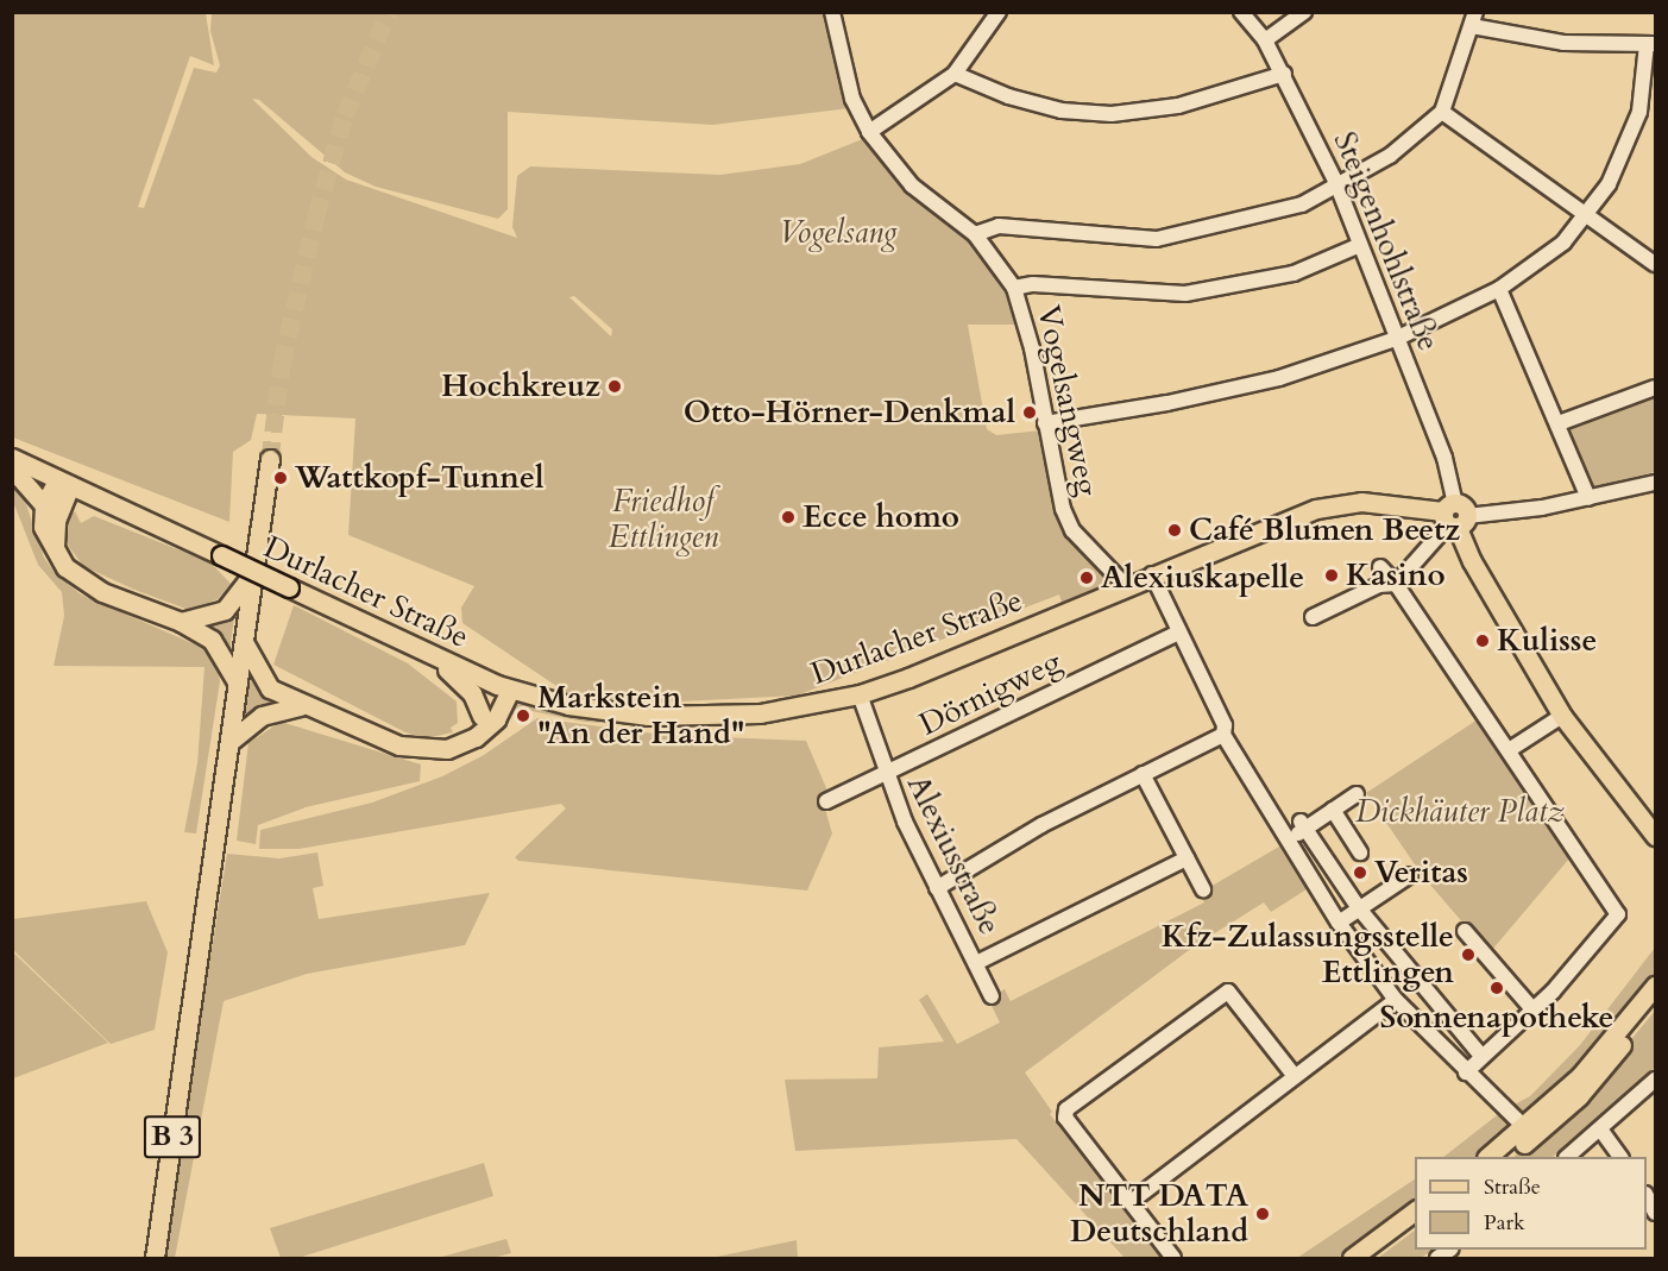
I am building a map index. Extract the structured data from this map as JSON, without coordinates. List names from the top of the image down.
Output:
{
  "streets": {
    "main road": ["Durlacher Straße", "B 3"],
    "street": [
      "Steigenhohlstraße",
      "Vogelsangweg",
      "Dörnigweg",
      "Alexiusstraße"
    ]
  },
  "crossings": [
    ["Steigenhohlstraße", "Durlacher Straße"],
    ["Vogelsangweg", "Durlacher Straße"],
    ["Durlacher Straße", "Alexiusstraße"],
    ["Dörnigweg", "Alexiusstraße"]
  ],
  "parks": ["Vogelsang", "Friedhof Ettlingen", "Dickhäuter Platz"],
  "places": [
    "Hochkreuz",
    "Otto-Hörner-Denkmal",
    "Wattkopf-Tunnel",
    "Ecce homo",
    "Café Blumen Beetz",
    "Kasino",
    "Alexiuskapelle",
    "Kulisse",
    "Markstein \"An der Hand\"",
    "Veritas",
    "Kfz-Zulassungsstelle Ettlingen",
    "Sonnenapotheke",
    "NTT DATA Deutschland"
  ],
  "legend": ["Straße", "Park"]
}
